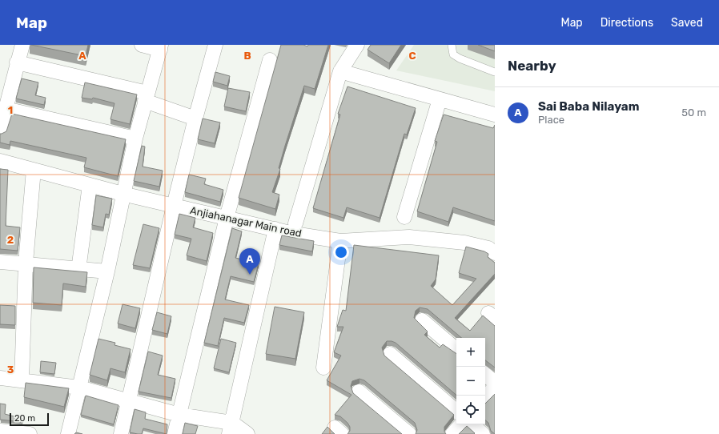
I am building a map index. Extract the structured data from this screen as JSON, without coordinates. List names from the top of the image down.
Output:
{
  "streets": {
    "street": ["Anjiahanagar Main road"]
  },
  "scale_bar": "20 m",
  "page": {
    "header": "Map",
    "nav": ["Map", "Directions", "Saved"],
    "heading": "Nearby",
    "list": [
      {
        "mark": "A",
        "name": "Sai Baba Nilayam",
        "note": "Place",
        "value": "50 m"
      }
    ],
    "pins": "A",
    "map_buttons": ["+", "−"],
    "scale": "20 m"
  },
  "grid": {
    "columns": ["A", "B", "C"],
    "rows": ["1", "2", "3"]
  }
}
